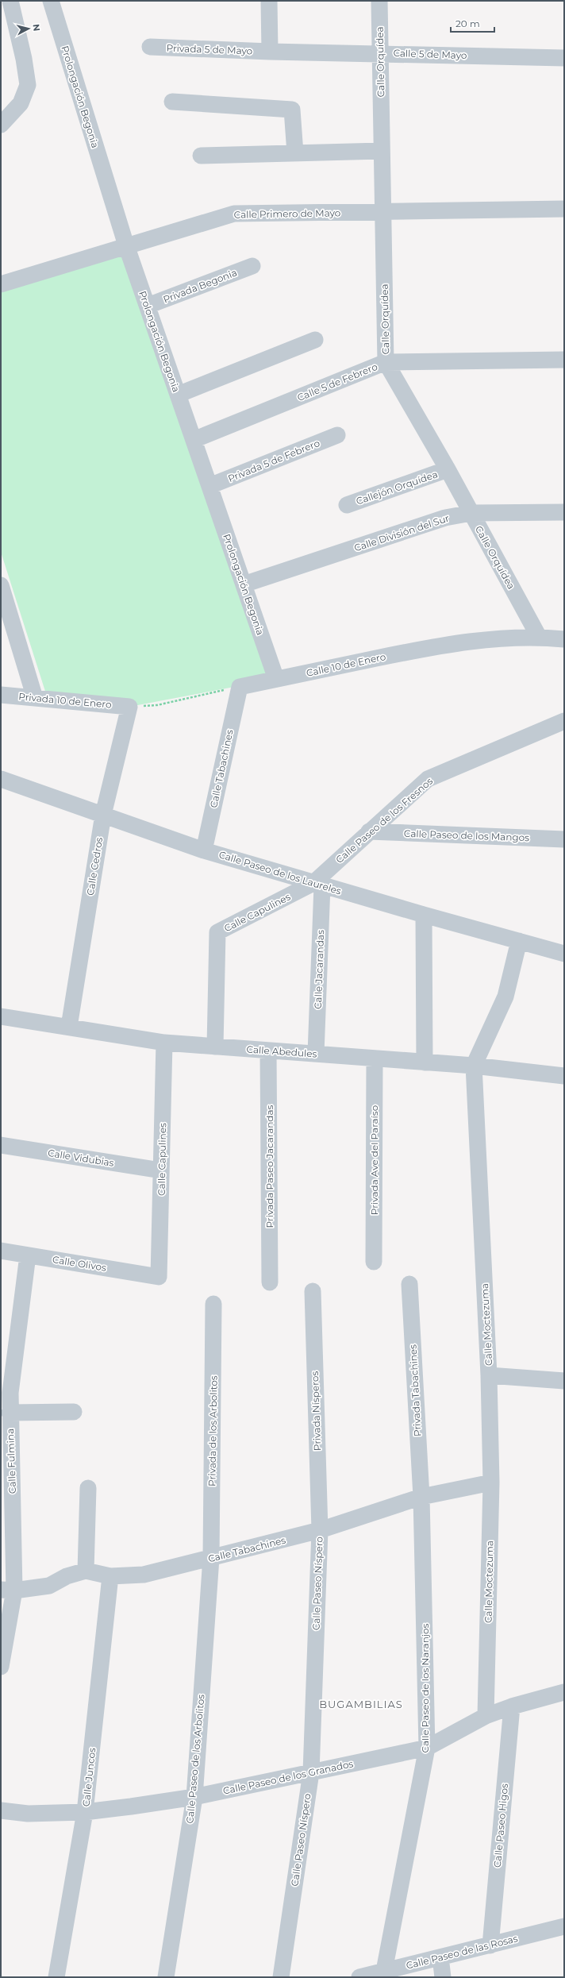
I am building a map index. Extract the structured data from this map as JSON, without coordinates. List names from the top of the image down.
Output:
{
  "streets": {
    "street": [
      "Privada 5 de Mayo",
      "Calle 5 de Mayo",
      "Calle Orquídea",
      "Prolongación Begonia",
      "Calle Primero de Mayo",
      "Privada Begonia",
      "Calle 5 de Febrero",
      "Privada 5 de Febrero",
      "Callejón Orquídea",
      "Calle División del Sur",
      "Calle 10 de Enero",
      "Privada 10 de Enero",
      "Calle Tabachines",
      "Calle Paseo de los Fresnos",
      "Calle Paseo de los Mangos",
      "Calle Cedros",
      "Calle Paseo de los Laureles",
      "Calle Capulines",
      "Calle Jacarandas",
      "Calle Abedules",
      "Calle Vidubias",
      "Privada Ave del Paraíso",
      "Privada Paseo Jacarandas",
      "Calle Olivos",
      "Calle Moctezuma",
      "Privada Tabachines",
      "Privada Nísperos",
      "Privada de los Arbolitos",
      "Calle Fulmina",
      "Calle Paseo Níspero",
      "Calle Paseo de los Naranjos",
      "Calle Paseo de los Arbolitos",
      "Calle Juncos",
      "Calle Paseo de los Granados",
      "Calle Paseo Higos",
      "Calle Paseo de las Rosas"
    ]
  },
  "crossings": [
    ["Privada 5 de Mayo", "Calle 5 de Mayo"],
    ["Calle 5 de Mayo", "Calle Orquídea"],
    ["Calle Orquídea", "Calle Primero de Mayo"],
    ["Calle Orquídea", "Calle 5 de Febrero"],
    ["Calle Orquídea", "Callejón Orquídea"],
    ["Calle Orquídea", "Calle División del Sur"],
    ["Calle Orquídea", "Calle 10 de Enero"],
    ["Prolongación Begonia", "Calle Primero de Mayo"],
    ["Prolongación Begonia", "Privada Begonia"],
    ["Prolongación Begonia", "Calle 5 de Febrero"],
    ["Prolongación Begonia", "Privada 5 de Febrero"],
    ["Prolongación Begonia", "Calle División del Sur"],
    ["Prolongación Begonia", "Calle 10 de Enero"],
    ["Calle 10 de Enero", "Calle Tabachines"],
    ["Privada 10 de Enero", "Calle Cedros"],
    ["Calle Tabachines", "Calle Paseo de los Laureles"],
    ["Calle Tabachines", "Calle Moctezuma"],
    ["Calle Tabachines", "Privada Tabachines"],
    ["Calle Tabachines", "Privada Nísperos"],
    ["Calle Tabachines", "Privada de los Arbolitos"],
    ["Calle Tabachines", "Calle Fulmina"],
    ["Calle Tabachines", "Calle Paseo Níspero"],
    ["Calle Tabachines", "Calle Paseo de los Naranjos"],
    ["Calle Tabachines", "Calle Paseo de los Arbolitos"],
    ["Calle Tabachines", "Calle Juncos"],
    ["Calle Paseo de los Fresnos", "Calle Paseo de los Mangos"],
    ["Calle Paseo de los Fresnos", "Calle Paseo de los Laureles"],
    ["Calle Paseo de los Fresnos", "Calle Capulines"],
    ["Calle Paseo de los Fresnos", "Calle Jacarandas"],
    ["Calle Cedros", "Calle Paseo de los Laureles"],
    ["Calle Cedros", "Calle Abedules"],
    ["Calle Paseo de los Laureles", "Calle Capulines"],
    ["Calle Paseo de los Laureles", "Calle Jacarandas"],
    ["Calle Paseo de los Laureles", "Calle Moctezuma"],
    ["Calle Capulines", "Calle Jacarandas"],
    ["Calle Capulines", "Calle Abedules"],
    ["Calle Capulines", "Calle Vidubias"],
    ["Calle Capulines", "Calle Olivos"],
    ["Calle Jacarandas", "Calle Abedules"],
    ["Calle Abedules", "Privada Ave del Paraíso"],
    ["Calle Abedules", "Privada Paseo Jacarandas"],
    ["Calle Abedules", "Calle Moctezuma"],
    ["Calle Olivos", "Calle Fulmina"],
    ["Calle Moctezuma", "Calle Paseo de los Granados"],
    ["Privada Tabachines", "Calle Paseo de los Naranjos"],
    ["Privada Nísperos", "Calle Paseo Níspero"],
    ["Privada de los Arbolitos", "Calle Paseo de los Arbolitos"],
    ["Calle Paseo Níspero", "Calle Paseo de los Granados"],
    ["Calle Paseo de los Naranjos", "Calle Paseo de los Granados"],
    ["Calle Paseo de los Naranjos", "Calle Paseo de las Rosas"],
    ["Calle Paseo de los Arbolitos", "Calle Paseo de los Granados"],
    ["Calle Juncos", "Calle Paseo de los Granados"],
    ["Calle Paseo de los Granados", "Calle Paseo Higos"],
    ["Calle Paseo Higos", "Calle Paseo de las Rosas"]
  ],
  "districts": ["BUGAMBILIAS"],
  "scale_bar": "20 m",
  "north": "right"
}
